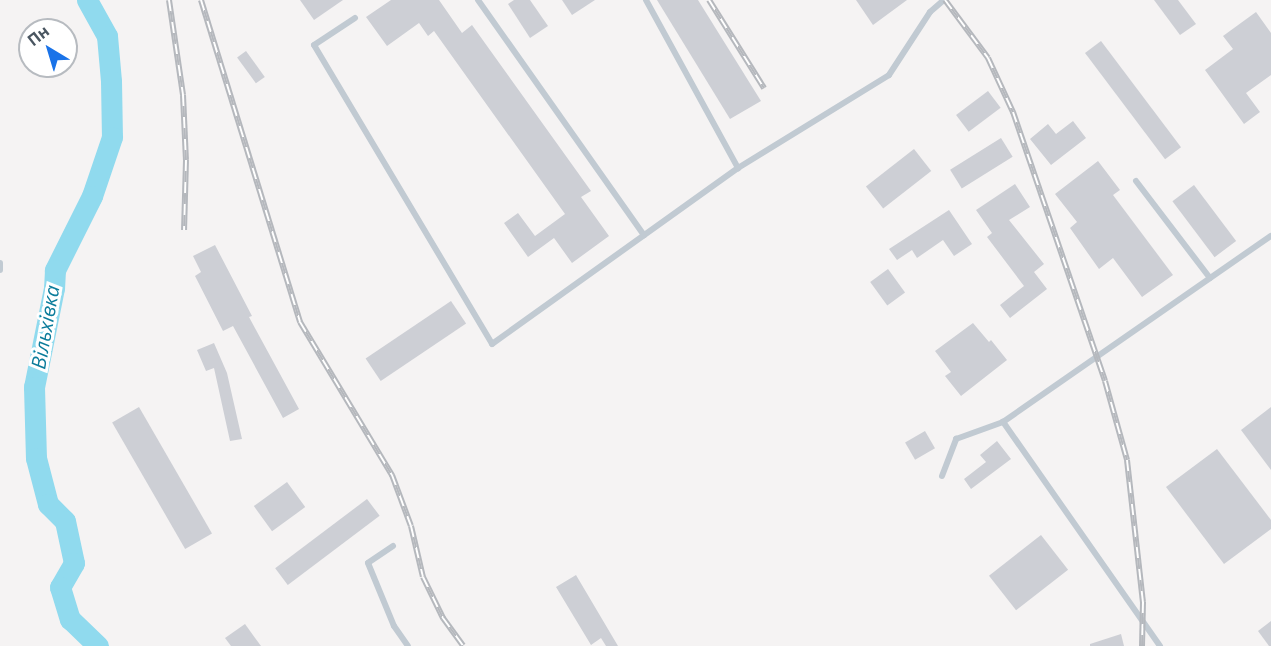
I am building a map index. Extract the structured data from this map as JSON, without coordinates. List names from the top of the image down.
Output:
{
  "water": ["Вільхівка"],
  "north": "top left"
}
